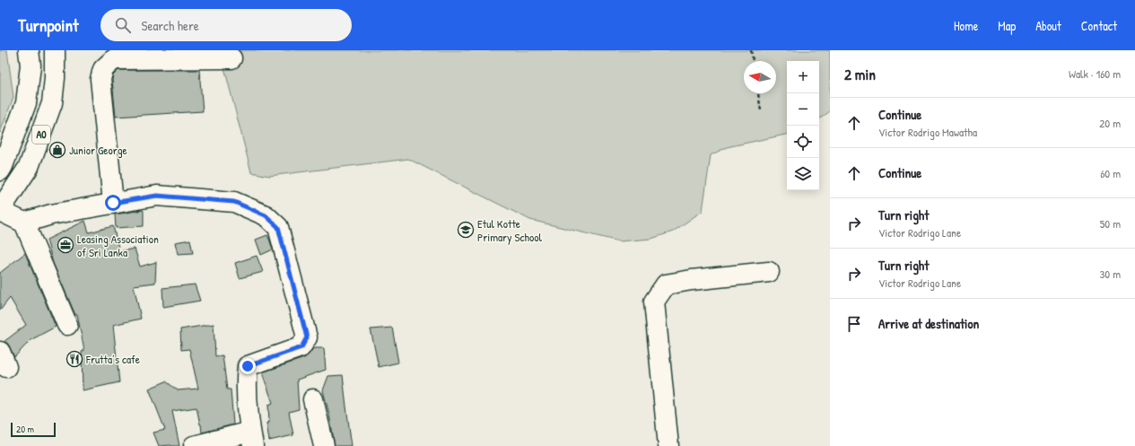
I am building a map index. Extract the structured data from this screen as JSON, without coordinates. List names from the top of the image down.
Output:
{
  "streets": {
    "main road": ["A0"]
  },
  "places": {
    "shop": ["Junior George"],
    "school or university": ["Etul Kotte Primary School"],
    "office": ["Leasing Association of Sri Lanka"],
    "restaurant": ["Frutta’s cafe"]
  },
  "scale_bar": "20 m",
  "north": "left",
  "page": {
    "header": "Turnpoint",
    "search": "Search here",
    "nav": [
      "Home",
      "Map",
      "About",
      "Contact"
    ],
    "heading": ["2 min", "Walk · 160 m"],
    "map_buttons": ["+", "−"],
    "list": [
      ["Continue", "Victor Rodrigo Mawatha", "20 m"],
      ["Continue", "60 m"],
      ["Turn right", "Victor Rodrigo Lane", "50 m"],
      ["Turn right", "Victor Rodrigo Lane", "30 m"],
      "Arrive at destination"
    ],
    "scale": "20 m"
  }
}
